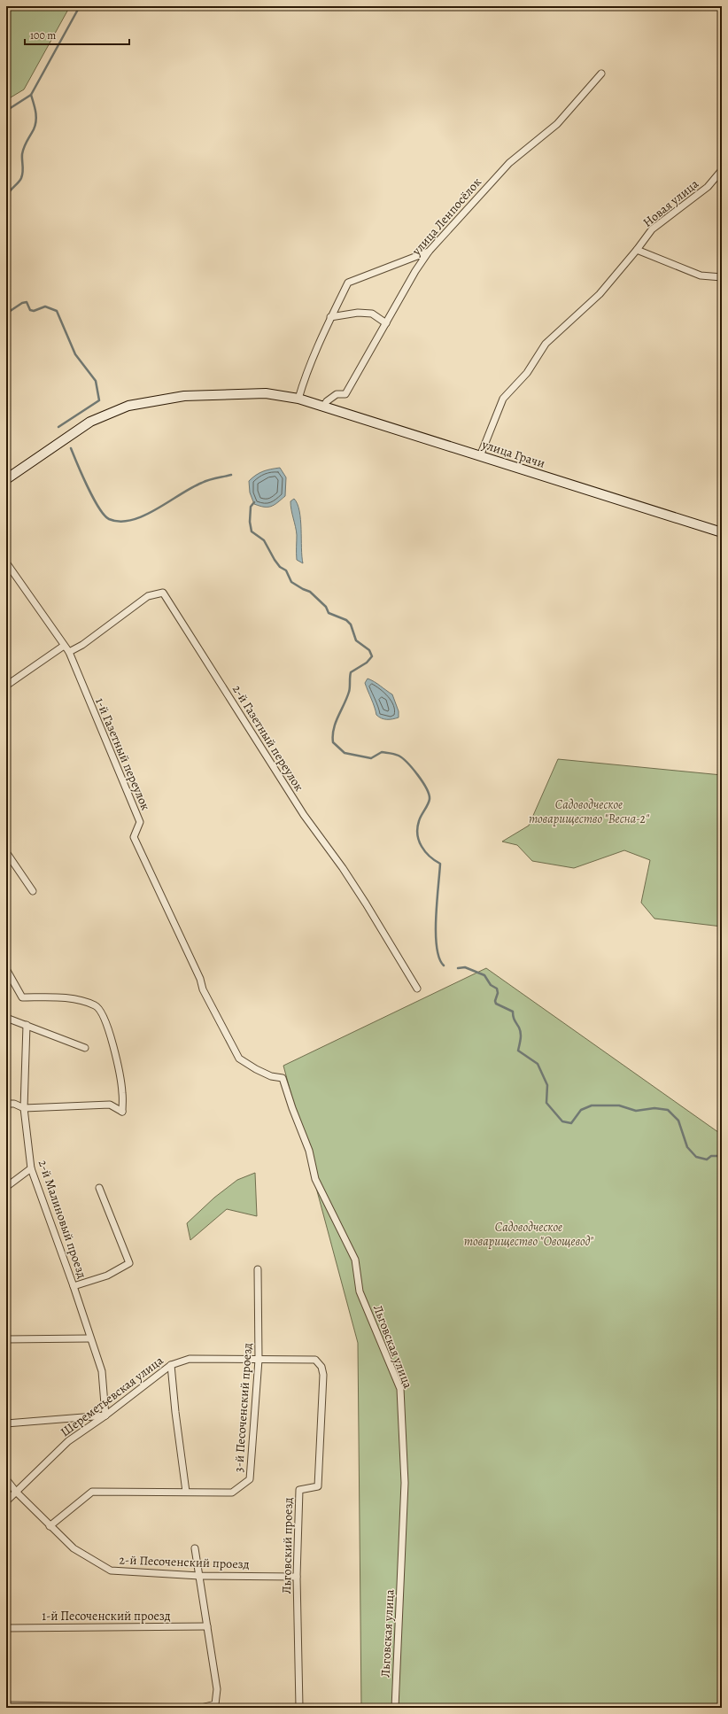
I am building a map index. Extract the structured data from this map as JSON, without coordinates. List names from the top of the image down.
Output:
{
  "streets": {
    "street": [
      "Новая улица",
      "улица Ленпосёлок",
      "улица Грачи",
      "2-й Газетный переулок",
      "1-й Газетный переулок",
      "2-й Малиновый проезд",
      "Льговская улица",
      "Шереметьевская улица",
      "3-й Песоченский проезд",
      "Льговский проезд",
      "2-й Песоченский проезд",
      "1-й Песоченский проезд"
    ]
  },
  "crossings": [
    ["Новая улица", "улица Грачи"],
    ["улица Ленпосёлок", "улица Грачи"],
    ["2-й Газетный переулок", "1-й Газетный переулок"],
    ["1-й Газетный переулок", "Льговская улица"],
    ["2-й Малиновый проезд", "Шереметьевская улица"],
    ["Шереметьевская улица", "3-й Песоченский проезд"],
    ["Шереметьевская улица", "Льговский проезд"],
    ["Шереметьевская улица", "2-й Песоченский проезд"],
    ["3-й Песоченский проезд", "2-й Песоченский проезд"],
    ["Льговский проезд", "2-й Песоченский проезд"]
  ],
  "parks": ["Садоводческое товарищество \"Весна-2\"", "Садоводческое товарищество \"Овощевод\""],
  "scale_bar": "100 m"
}
